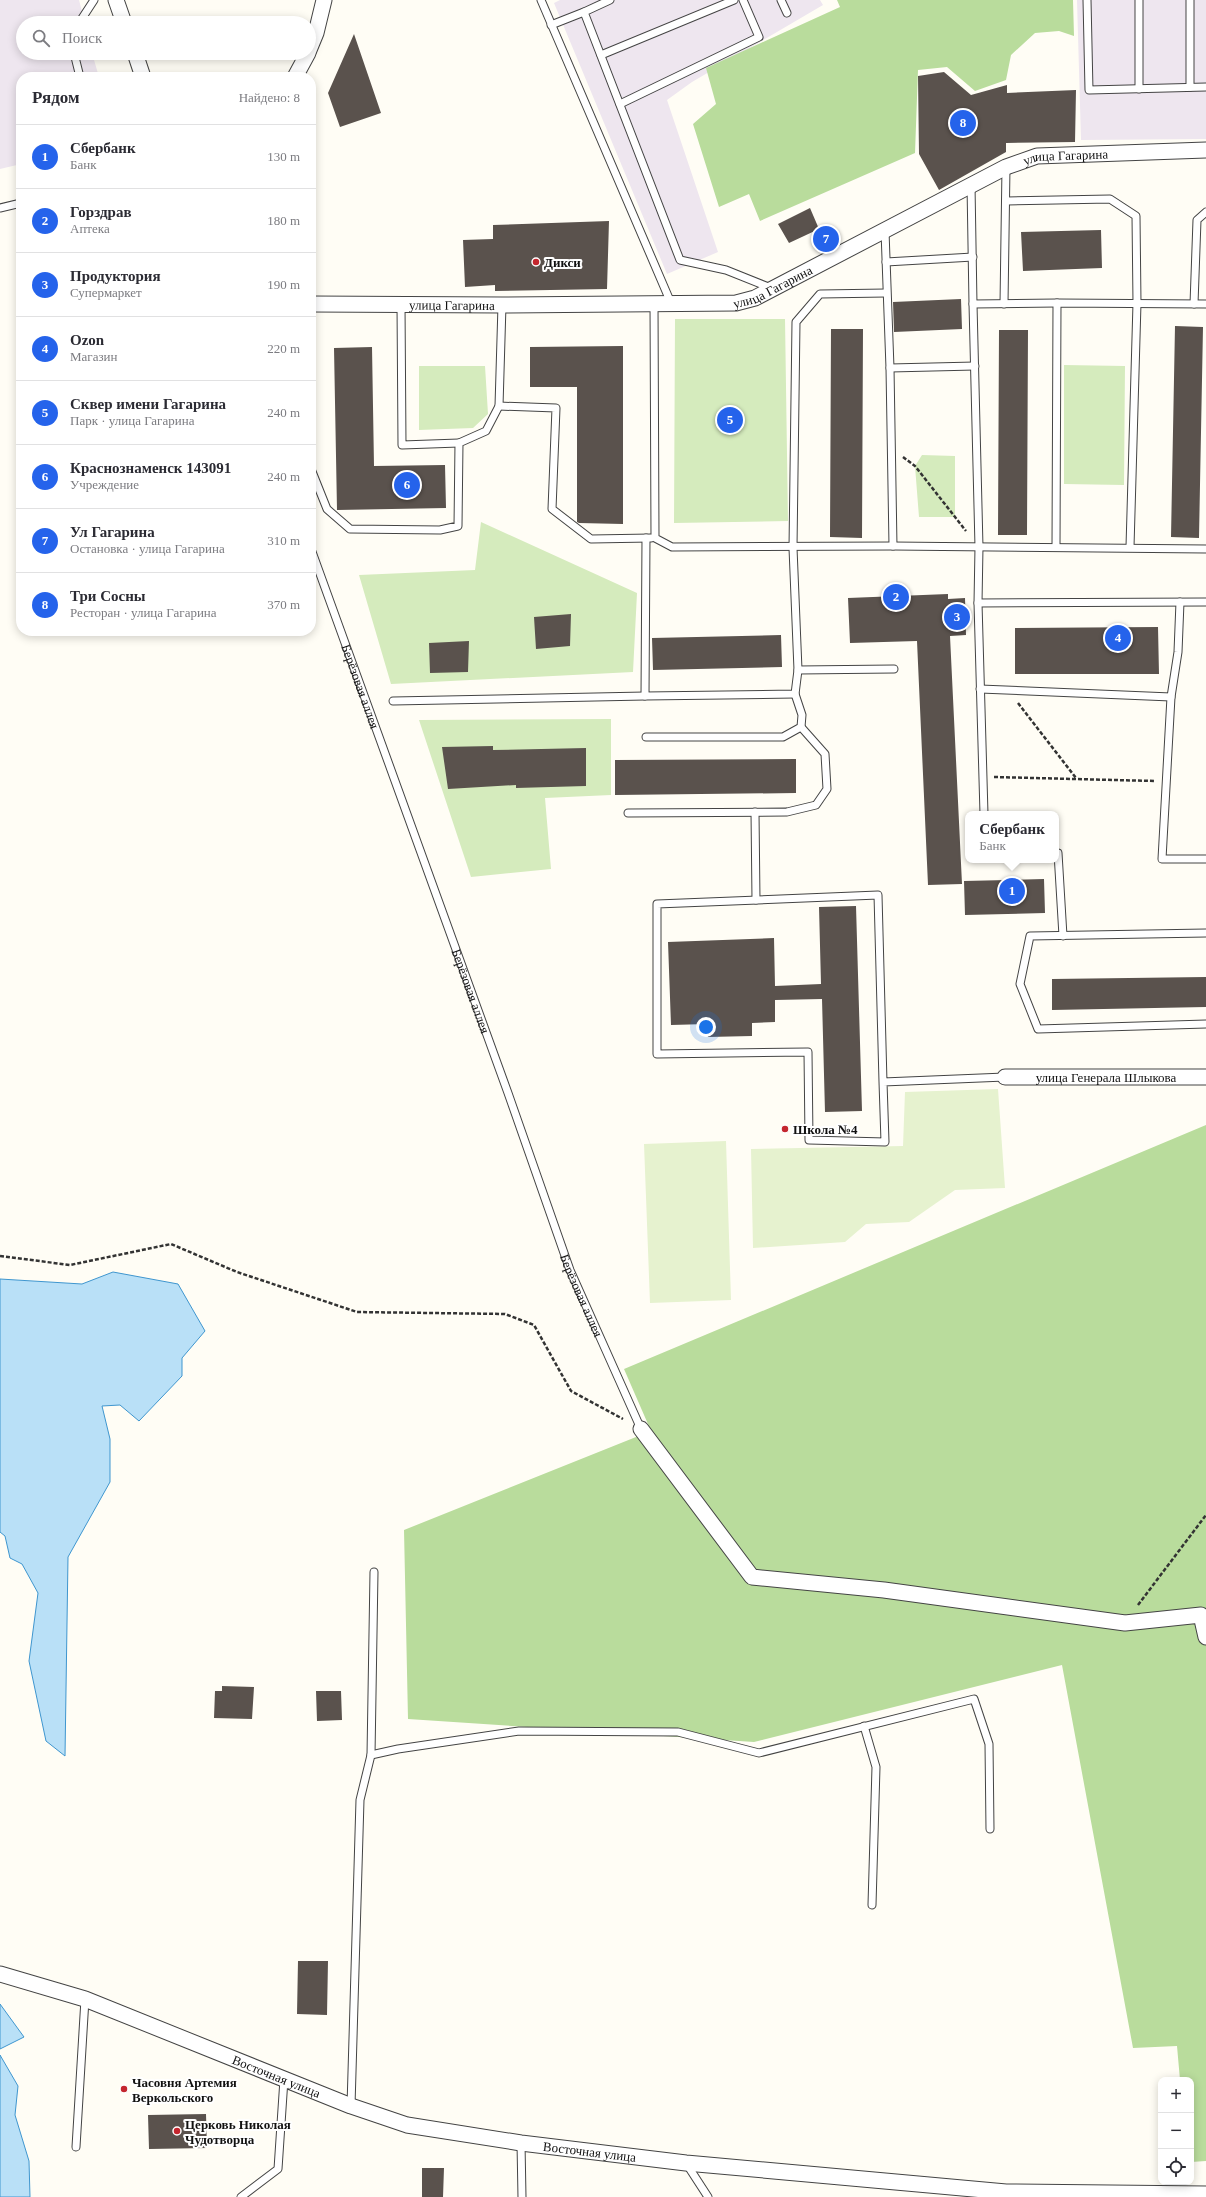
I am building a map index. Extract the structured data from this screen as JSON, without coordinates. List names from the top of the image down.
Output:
{
  "streets": {
    "street": ["улица Гагарина", "улица Генерала Шлыкова", "Восточная улица"],
    "lane": ["Берёзовая аллея"]
  },
  "places": [
    "Дикси",
    "Школа №4",
    "Часовня Артемия Веркольского",
    "Церковь Николая Чудотворца"
  ],
  "page": {
    "search": "Поиск",
    "heading": ["Рядом", "Найдено: 8"],
    "pins": [
      "8",
      "7",
      "5",
      "6",
      "2",
      "3",
      "4",
      "1"
    ],
    "list": [
      {
        "mark": "1",
        "name": "Сбербанк",
        "note": "Банк",
        "value": "130 m"
      },
      {
        "mark": "2",
        "name": "Горздрав",
        "note": "Аптека",
        "value": "180 m"
      },
      {
        "mark": "3",
        "name": "Продуктория",
        "note": "Супермаркет",
        "value": "190 m"
      },
      {
        "mark": "4",
        "name": "Ozon",
        "note": "Магазин",
        "value": "220 m"
      },
      {
        "mark": "5",
        "name": "Сквер имени Гагарина",
        "note": "Парк · улица Гагарина",
        "value": "240 m"
      },
      {
        "mark": "6",
        "name": "Краснознаменск 143091",
        "note": "Учреждение",
        "value": "240 m"
      },
      {
        "mark": "7",
        "name": "Ул Гагарина",
        "note": "Остановка · улица Гагарина",
        "value": "310 m"
      },
      {
        "mark": "8",
        "name": "Три Сосны",
        "note": "Ресторан · улица Гагарина",
        "value": "370 m"
      }
    ],
    "popup": ["Сбербанк", "Банк"],
    "map_buttons": ["+", "−"]
  }
}
